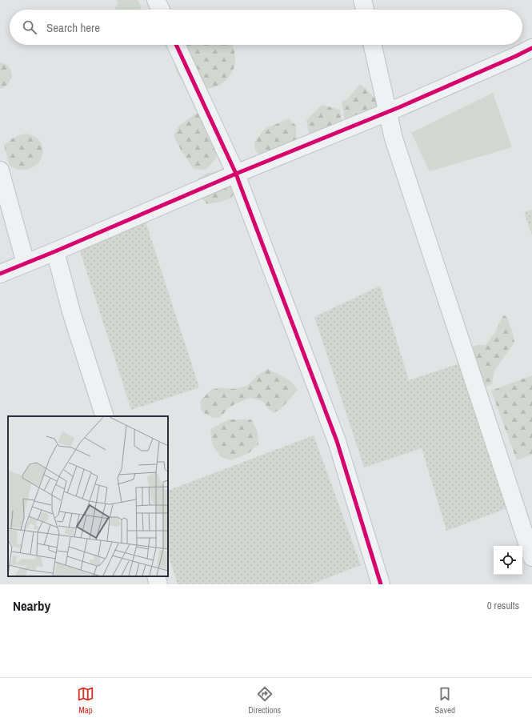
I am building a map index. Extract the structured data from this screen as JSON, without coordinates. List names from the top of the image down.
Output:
{
  "page": {
    "search": "Search here",
    "heading": ["Nearby", "0 results"],
    "nav": ["Map", "Directions", "Saved"]
  }
}
